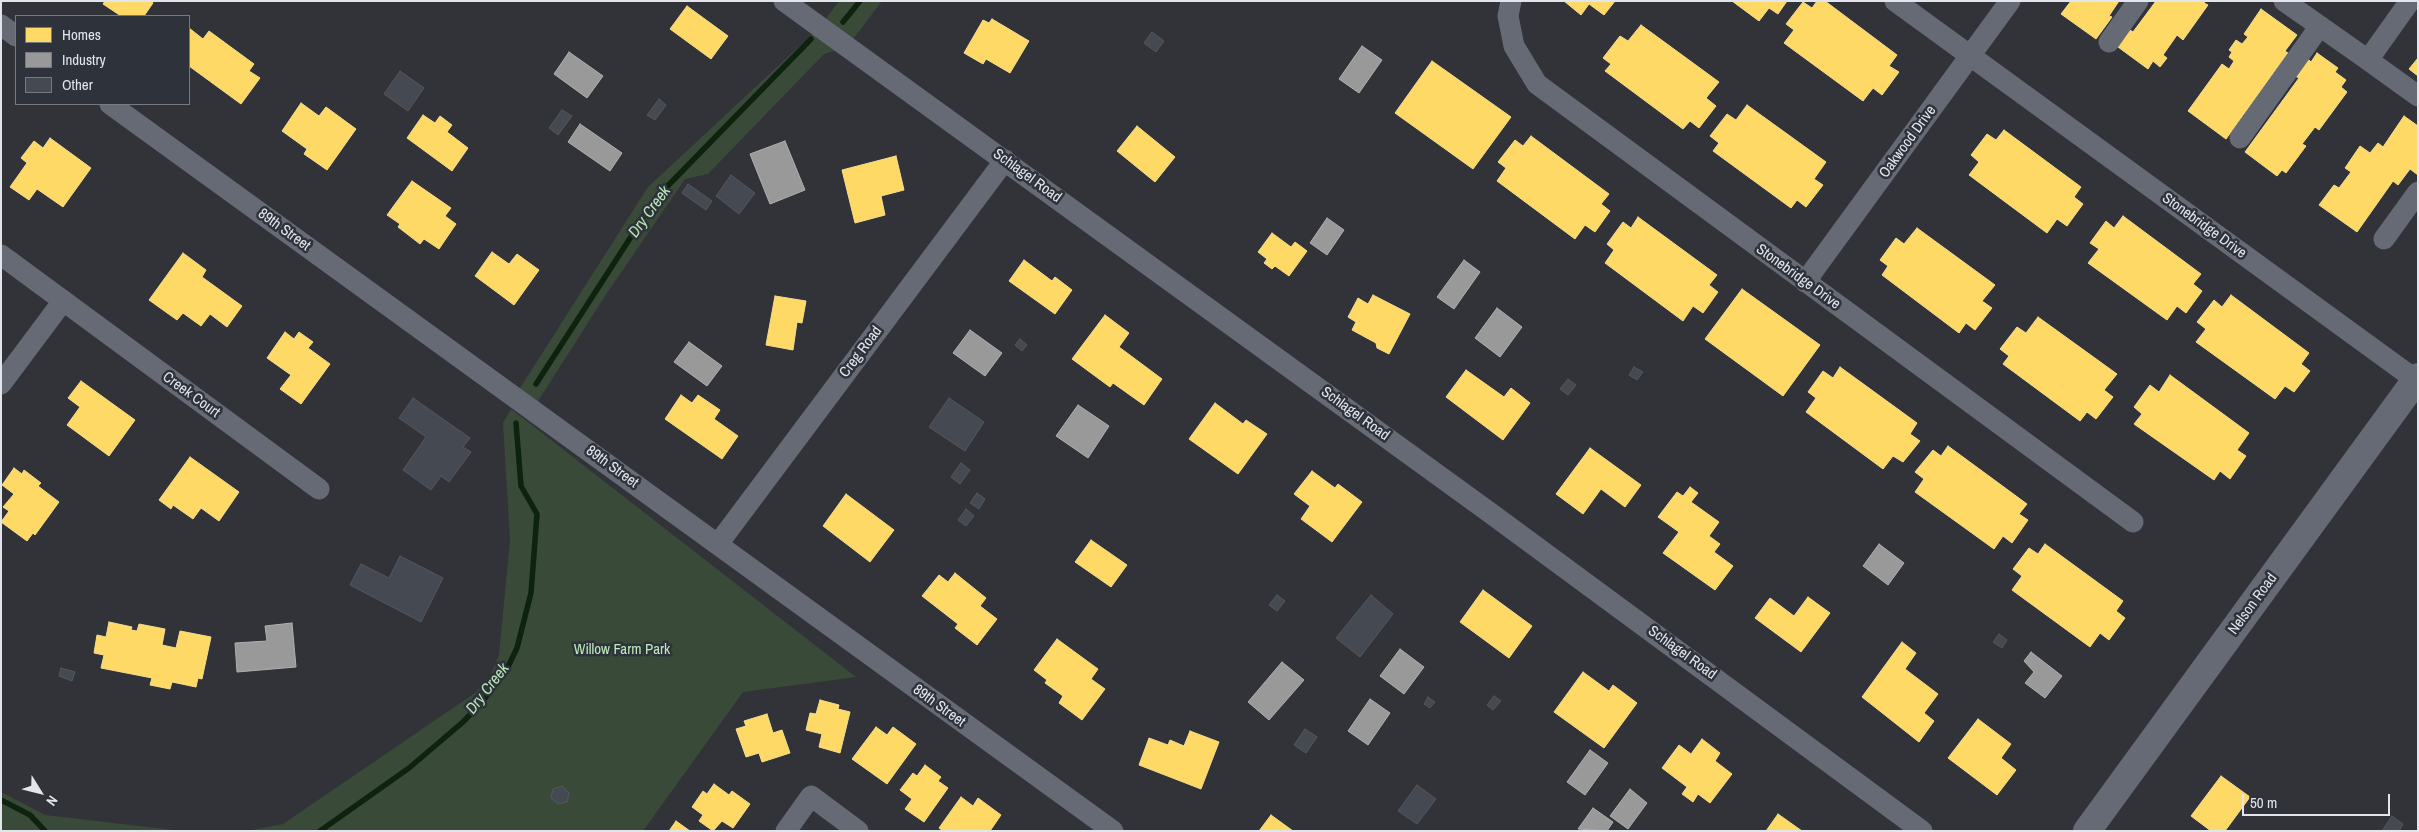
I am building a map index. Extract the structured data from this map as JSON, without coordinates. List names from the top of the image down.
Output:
{
  "streets": {
    "main road": ["Nelson Road"],
    "street": [
      "Oakwood Drive",
      "Schlagel Road",
      "Stonebridge Drive",
      "89th Street",
      "Creg Road",
      "Creek Court"
    ]
  },
  "crossings": [
    ["Oakwood Drive", "Stonebridge Drive"],
    ["Schlagel Road", "Creg Road"],
    ["Stonebridge Drive", "Nelson Road"],
    ["89th Street", "Creg Road"]
  ],
  "water": ["Dry Creek"],
  "parks": ["Willow Farm Park"],
  "legend": ["Homes", "Industry", "Other"],
  "scale_bar": "50 m",
  "north": "bottom right"
}
